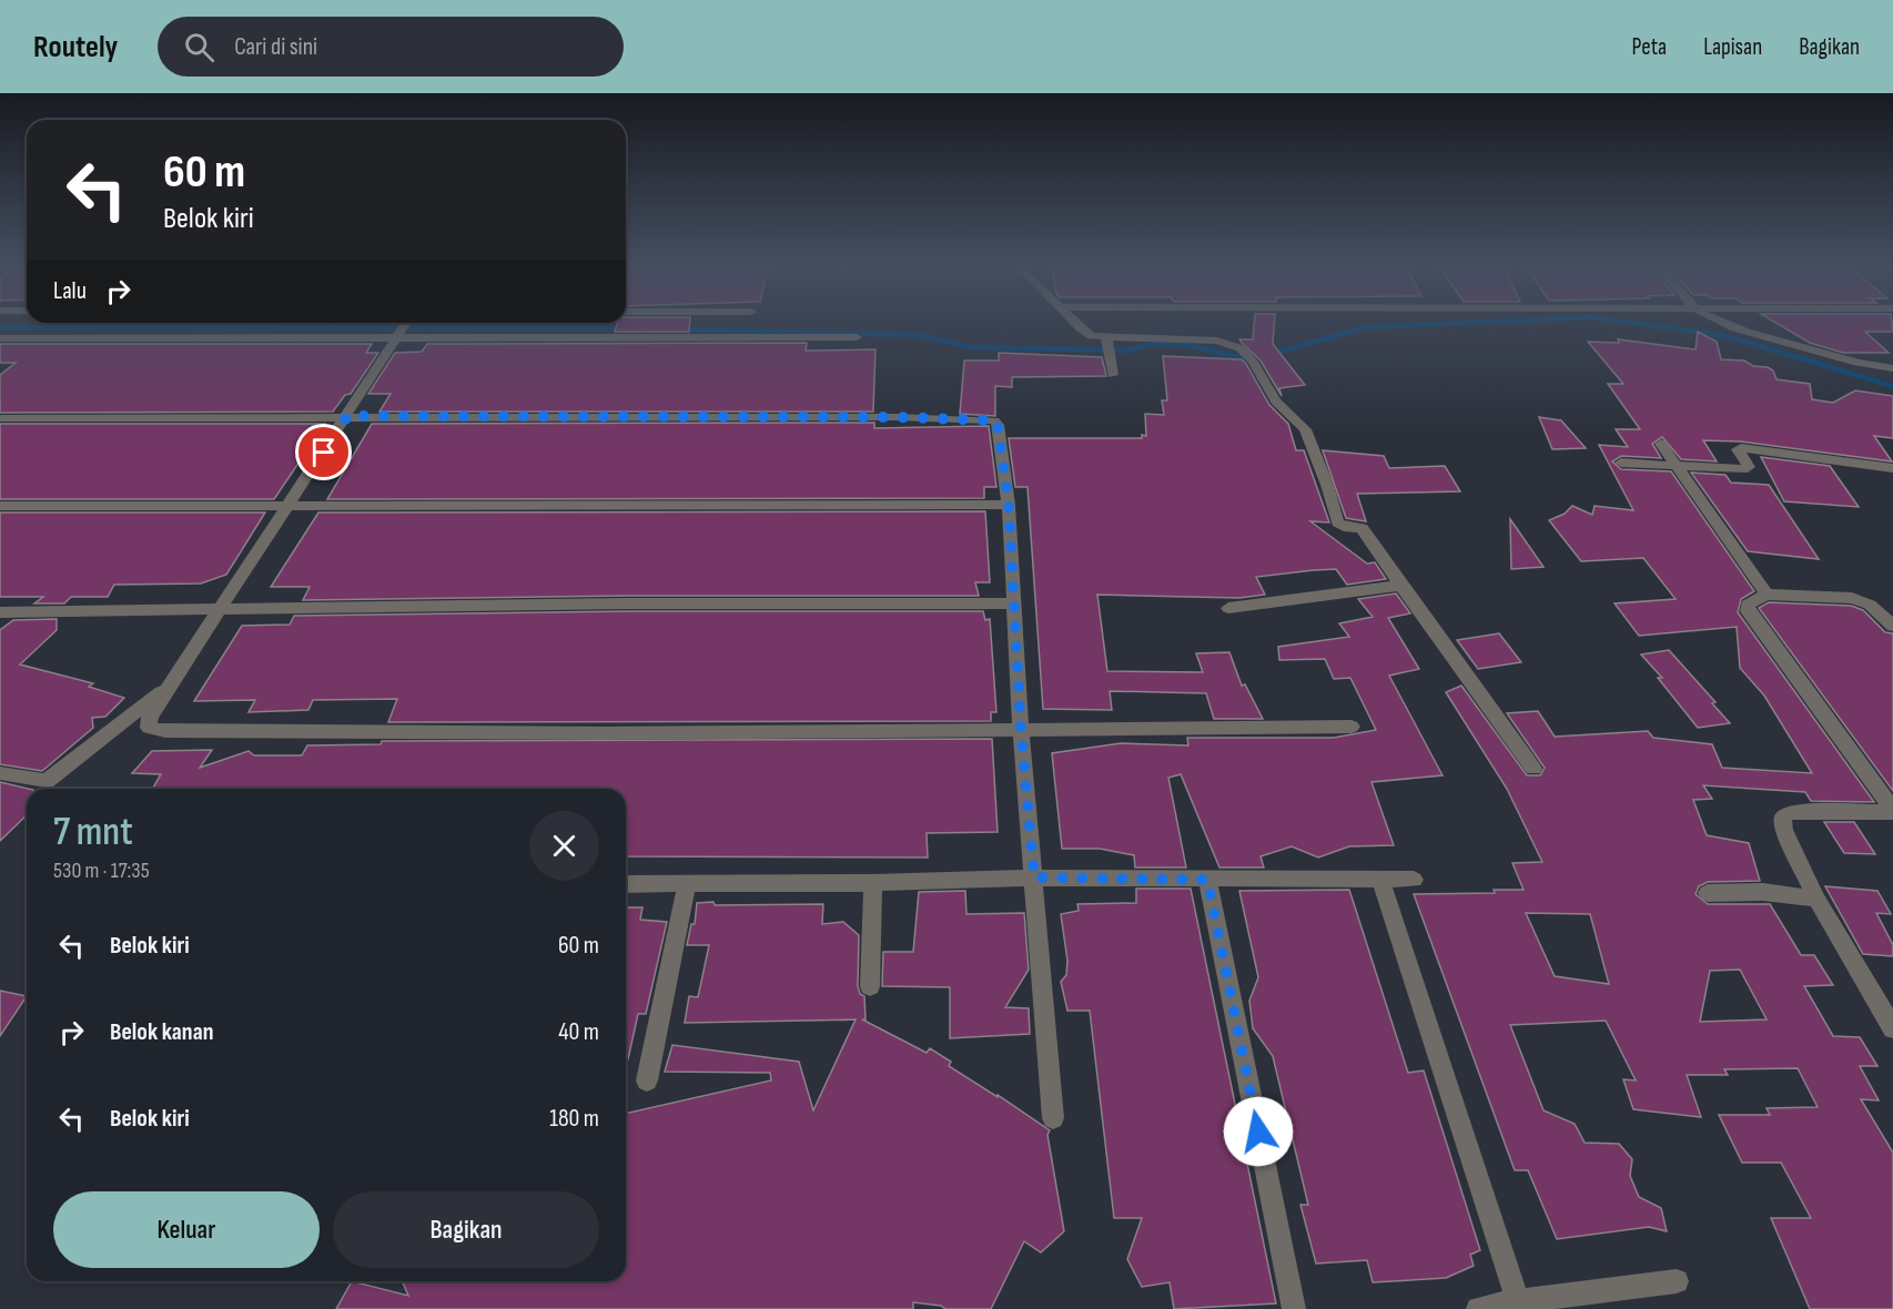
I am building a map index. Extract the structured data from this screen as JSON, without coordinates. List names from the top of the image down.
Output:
{
  "page": {
    "header": "Routely",
    "search": "Cari di sini",
    "nav": ["Peta", "Lapisan", "Bagikan"],
    "turn": ["60 m", "Belok kiri"],
    "then": "Lalu",
    "heading": ["7 mnt", "530 m · 17:35"],
    "list": [
      {
        "name": "Belok kiri",
        "value": "60 m"
      },
      {
        "name": "Belok kanan",
        "value": "40 m"
      },
      {
        "name": "Belok kiri",
        "value": "180 m"
      }
    ],
    "buttons": ["Keluar", "Bagikan"]
  }
}
